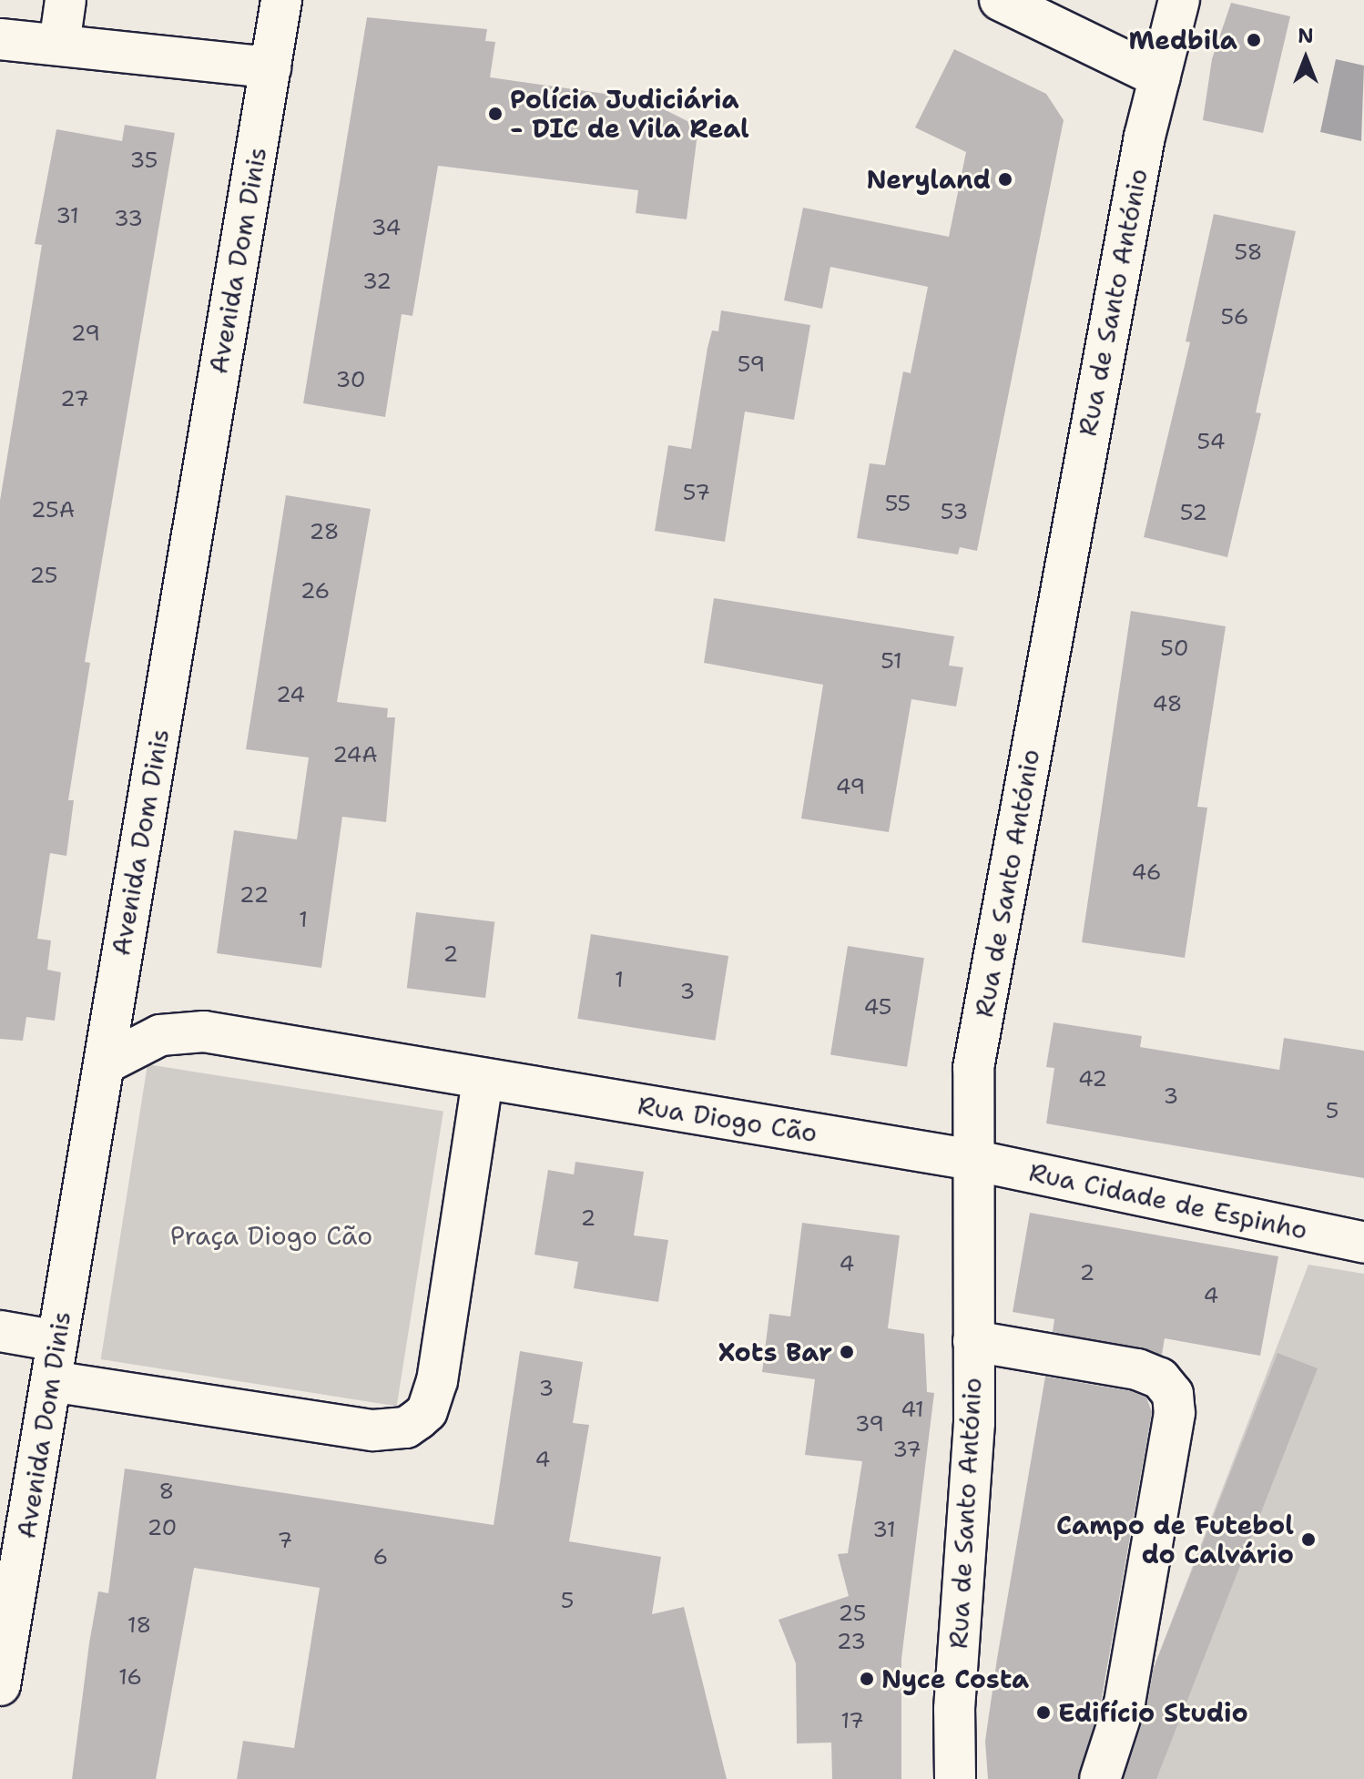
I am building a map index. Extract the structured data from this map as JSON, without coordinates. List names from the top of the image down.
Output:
{
  "streets": {
    "street": [
      "Avenida Dom Dinis",
      "Rua de Santo António",
      "Rua Diogo Cão",
      "Rua Cidade de Espinho"
    ]
  },
  "crossings": [
    ["Rua de Santo António", "Rua Diogo Cão"],
    ["Rua de Santo António", "Rua Cidade de Espinho"],
    ["Rua Diogo Cão", "Rua Cidade de Espinho"]
  ],
  "parks": ["Praça Diogo Cão"],
  "places": [
    "Medbila",
    "Polícia Judiciária - DIC de Vila Real",
    "Neryland",
    "Xots Bar",
    "Campo de Futebol do Calvário",
    "Nyce Costa",
    "Edifício Studio"
  ],
  "house_numbers": [
    "35",
    "31",
    "33",
    "34",
    "58",
    "32",
    "56",
    "29",
    "59",
    "30",
    "27",
    "54",
    "57",
    "55",
    "25A",
    "53",
    "52",
    "28",
    "25",
    "26",
    "50",
    "51",
    "24",
    "48",
    "24A",
    "49",
    "46",
    "22",
    "1",
    "2",
    "1",
    "3",
    "45",
    "42",
    "3",
    "5",
    "2",
    "4",
    "2",
    "4",
    "3",
    "41",
    "39",
    "37",
    "4",
    "8",
    "20",
    "31",
    "7",
    "6",
    "5",
    "25",
    "18",
    "23",
    "16",
    "17"
  ],
  "north": "top"
}
